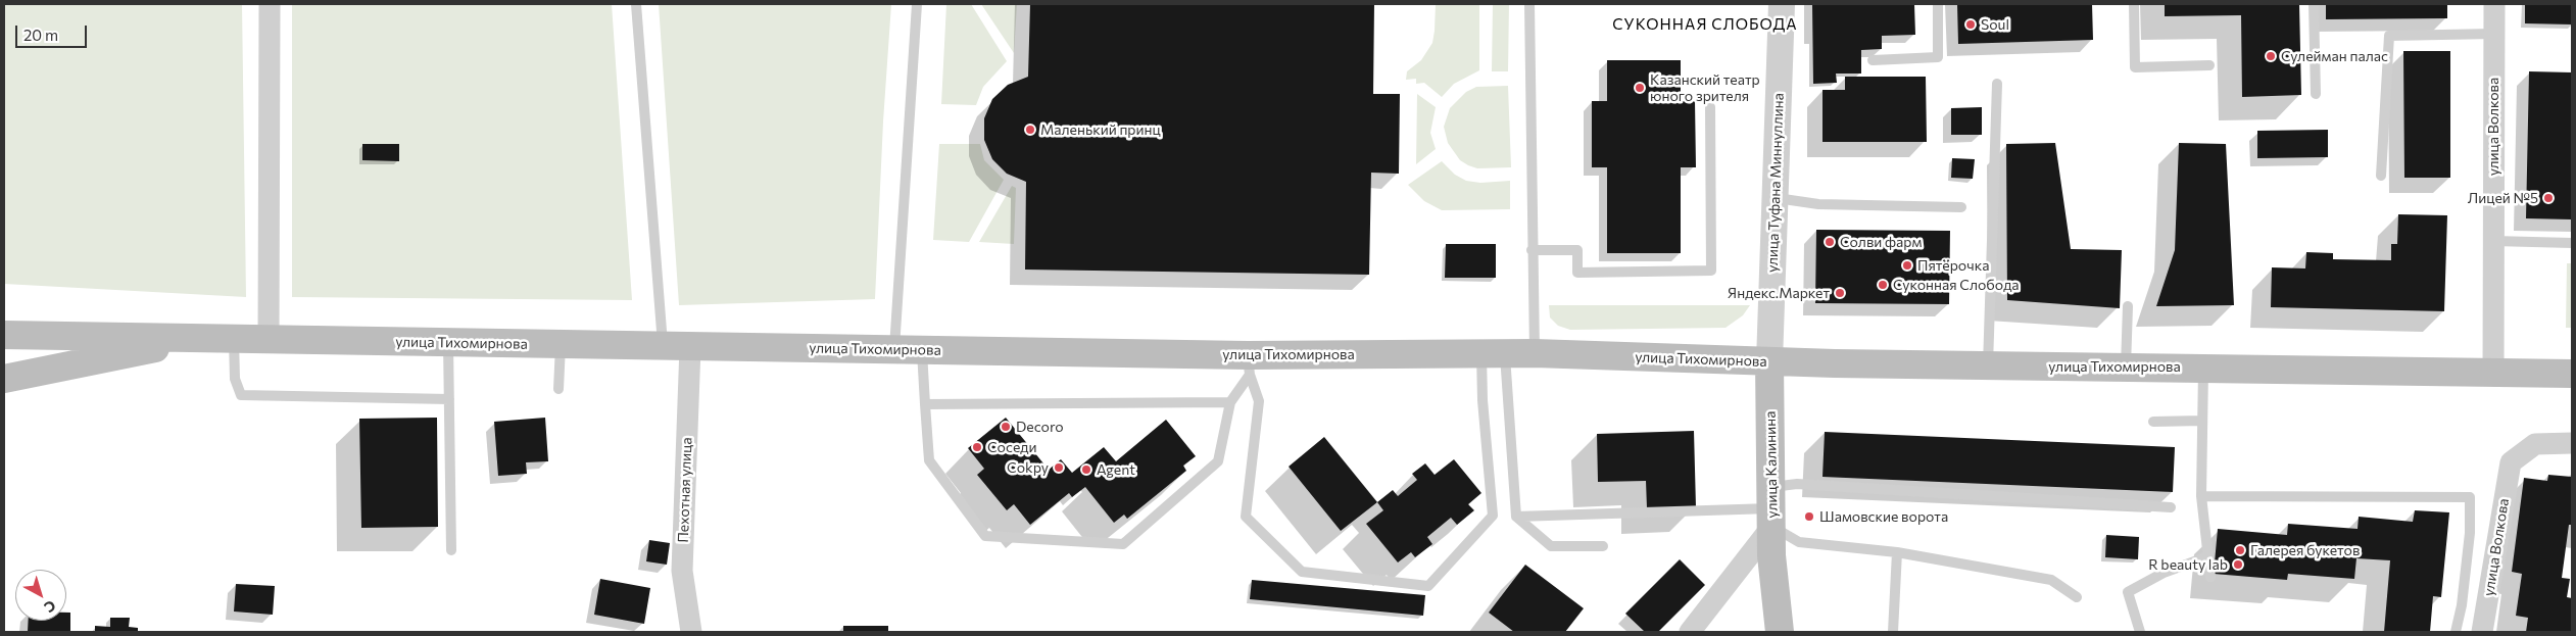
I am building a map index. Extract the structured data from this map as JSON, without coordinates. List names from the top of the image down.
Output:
{
  "streets": {
    "main road": ["улица Тихомирнова", "улица Калинина"],
    "street": ["улица Волкова", "улица Туфана Миннуллина", "Пехотная улица"]
  },
  "crossings": [
    ["улица Волкова", "улица Тихомирнова"],
    ["улица Туфана Миннуллина", "улица Тихомирнова"],
    ["улица Туфана Миннуллина", "улица Калинина"],
    ["улица Тихомирнова", "улица Калинина"],
    ["улица Тихомирнова", "Пехотная улица"]
  ],
  "districts": ["СУКОННАЯ СЛОБОДА"],
  "places": [
    "Soul",
    "Сулейман палас",
    "Казанский театр юного зрителя",
    "Маленький принц",
    "Лицей №5",
    "Солви фарм",
    "Пятёрочка",
    "Суконная Слобода",
    "Яндекс.Маркет",
    "Decoro",
    "Соседи",
    "Cokpy",
    "Agent",
    "Шамовские ворота",
    "Галерея букетов",
    "R beauty lab"
  ],
  "scale_bar": "20 m",
  "north": "bottom right"
}
